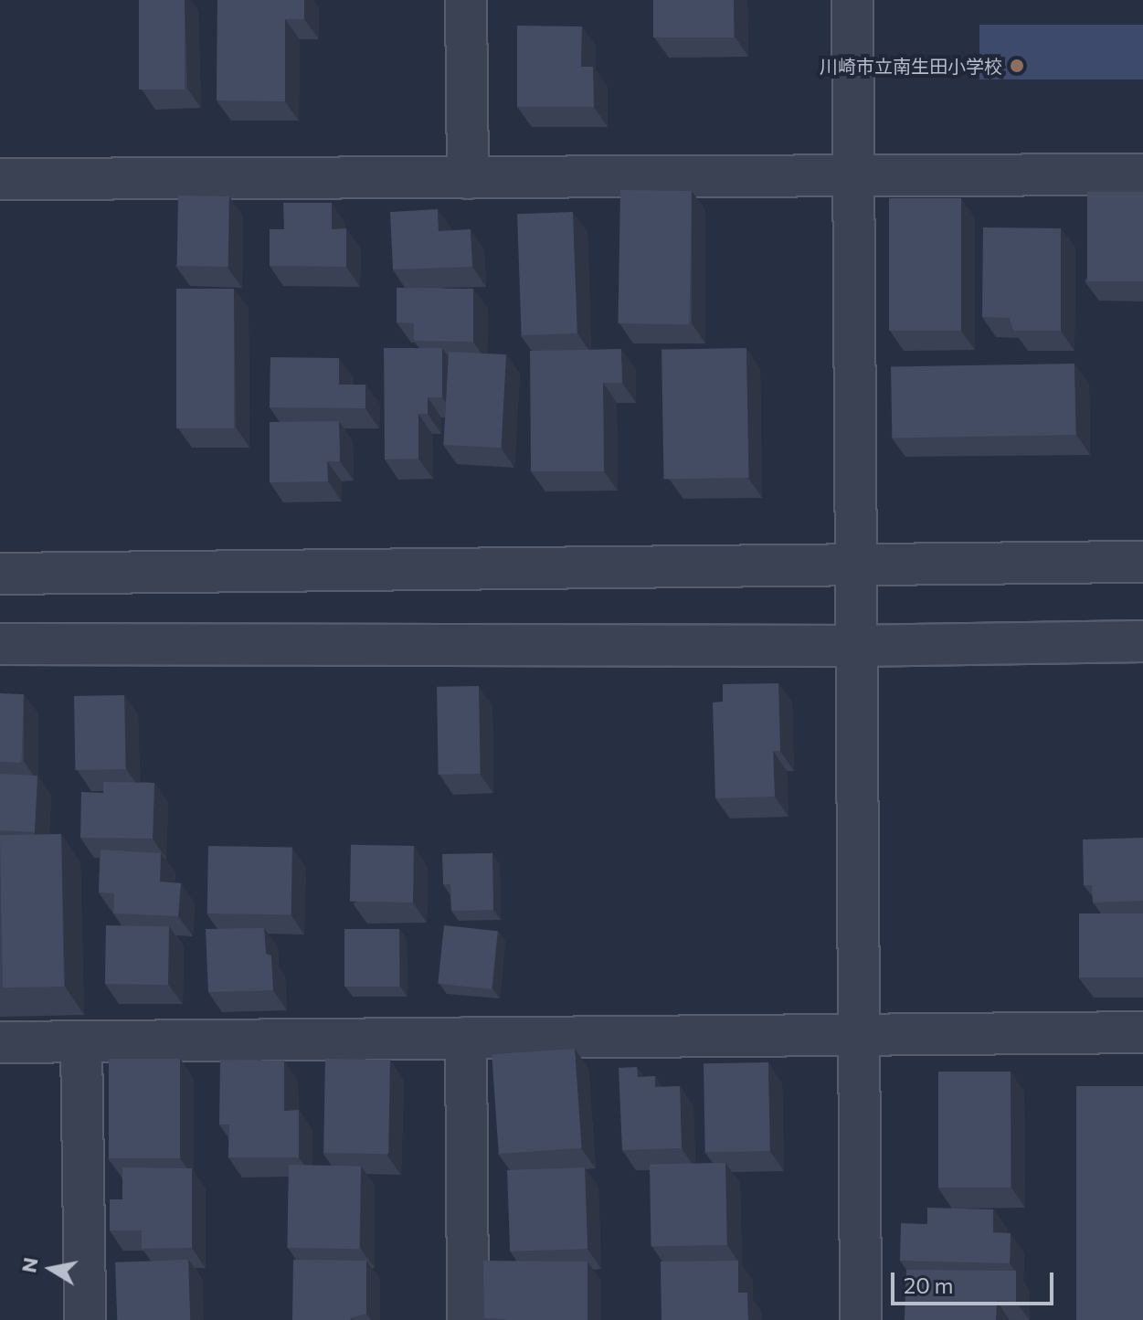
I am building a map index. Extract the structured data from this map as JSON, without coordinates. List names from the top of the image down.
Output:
{
  "places": ["川崎市立南生田小学校"],
  "scale_bar": "20 m",
  "north": "left"
}
